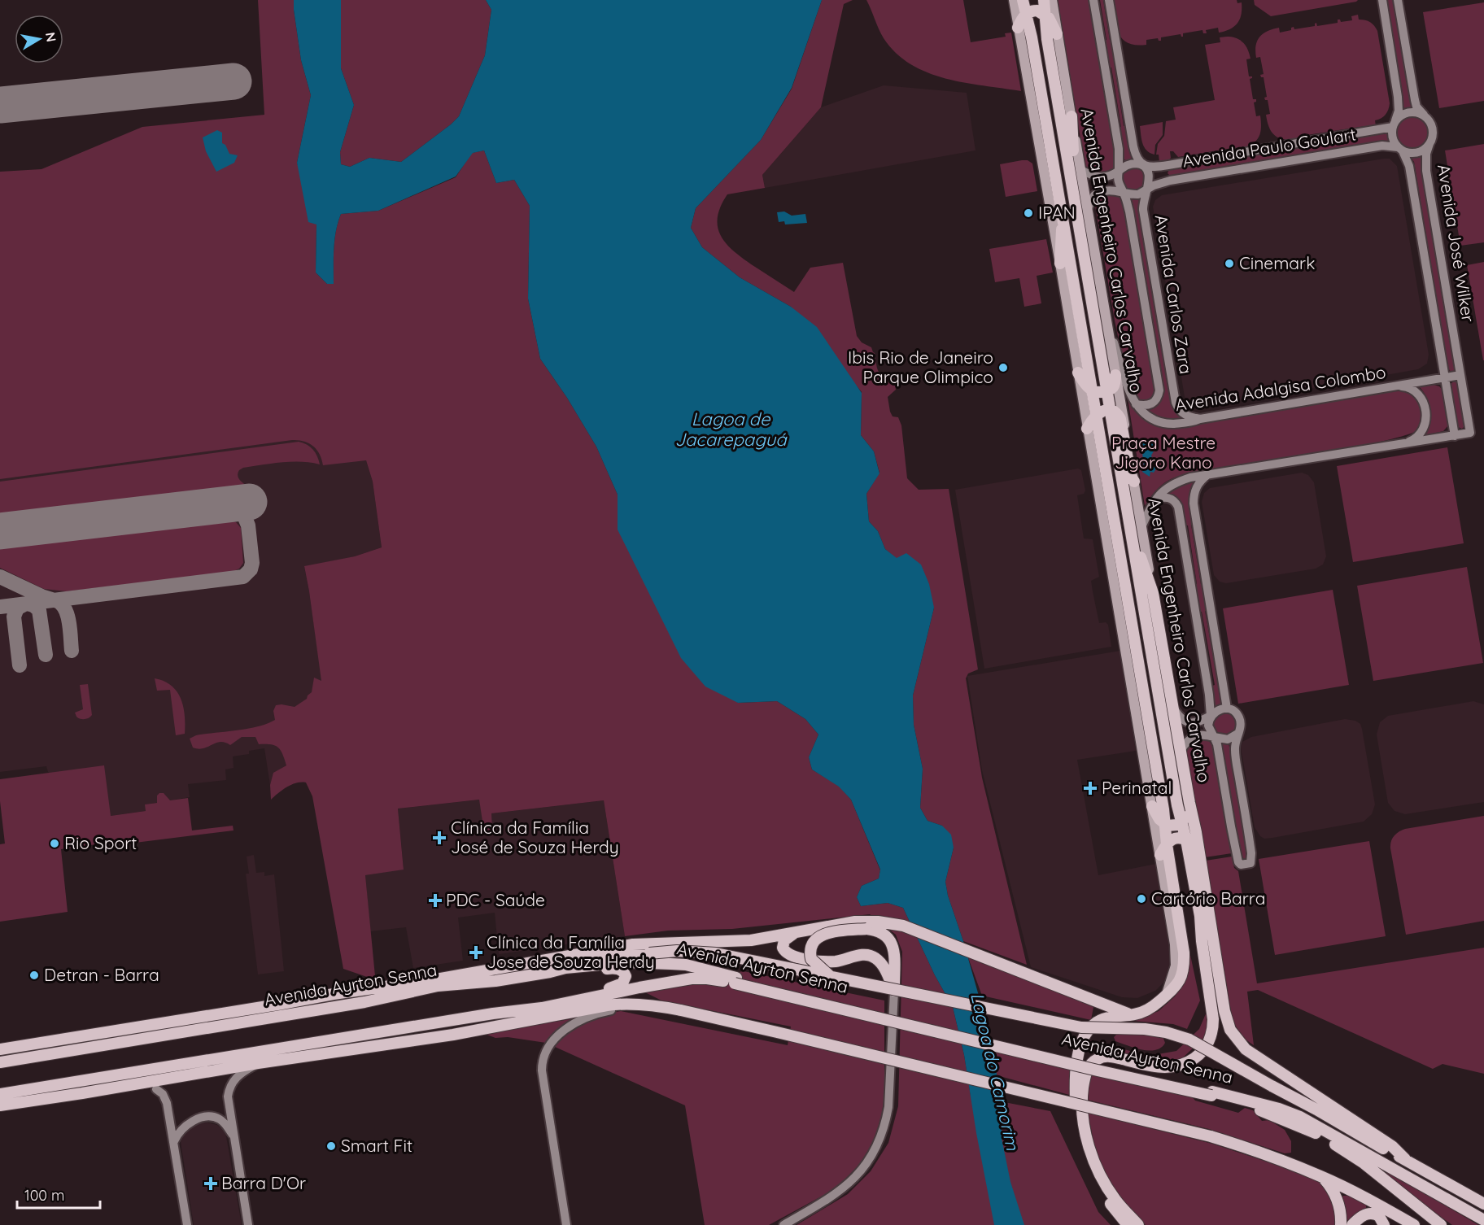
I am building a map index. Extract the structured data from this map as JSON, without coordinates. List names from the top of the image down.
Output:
{
  "streets": {
    "highway": ["Avenida Engenheiro Carlos Carvalho", "Avenida Ayrton Senna"],
    "street": [
      "Avenida Paulo Goulart",
      "Avenida José Wilker",
      "Avenida Carlos Zara",
      "Avenida Adalgisa Colombo"
    ]
  },
  "crossings": [
    ["Avenida Paulo Goulart", "Avenida José Wilker"],
    ["Avenida Paulo Goulart", "Avenida Carlos Zara"],
    ["Avenida José Wilker", "Avenida Adalgisa Colombo"],
    ["Avenida Engenheiro Carlos Carvalho", "Avenida Adalgisa Colombo"],
    ["Avenida Engenheiro Carlos Carvalho", "Avenida Ayrton Senna"],
    ["Avenida Carlos Zara", "Avenida Adalgisa Colombo"]
  ],
  "water": ["Lagoa de Jacarepaguá", "Lagoa do Camorim"],
  "parks": ["Praça Mestre Jigoro Kano"],
  "places": {
    "other": [
      "IPAN",
      "Cinemark",
      "Ibis Rio de Janeiro Parque Olimpico",
      "Rio Sport",
      "Cartório Barra",
      "Detran - Barra",
      "Smart Fit"
    ],
    "health": [
      "Perinatal",
      "Clínica da Família José de Souza Herdy",
      "PDC - Saúde",
      "Clínica da Família Jose de Souza Herdy",
      "Barra D'Or"
    ]
  },
  "scale_bar": "100 m",
  "north": "right"
}
